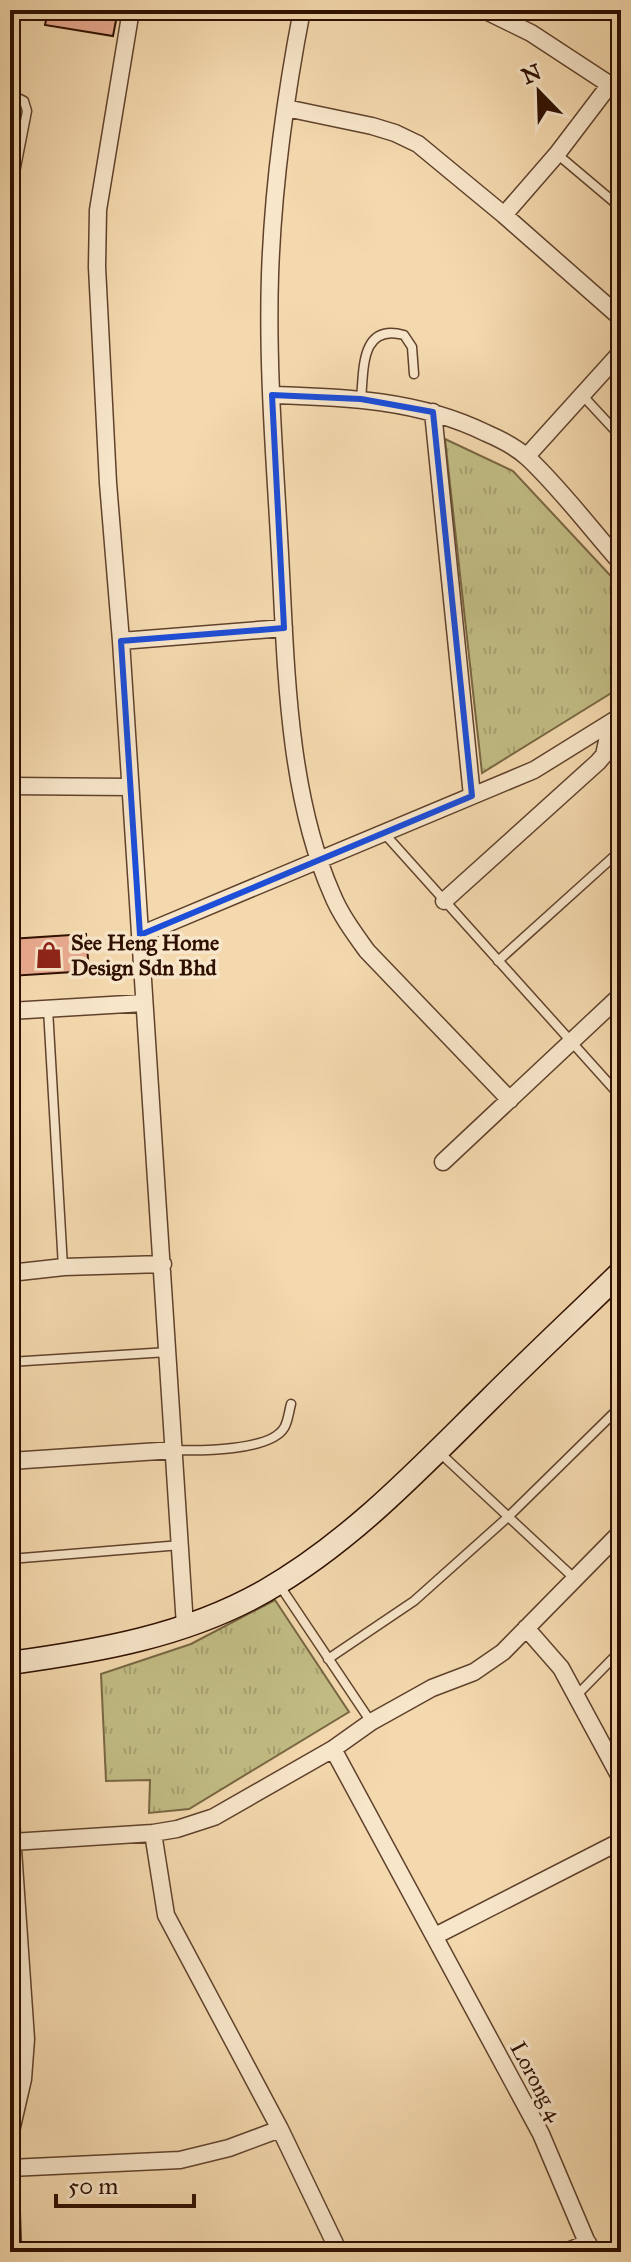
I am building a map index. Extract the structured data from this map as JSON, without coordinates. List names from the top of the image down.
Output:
{
  "streets": {
    "street": ["Lorong 4"]
  },
  "places": {
    "shop": ["See Heng Home Design Sdn Bhd"]
  },
  "scale_bar": "50 m",
  "north": "top left"
}
